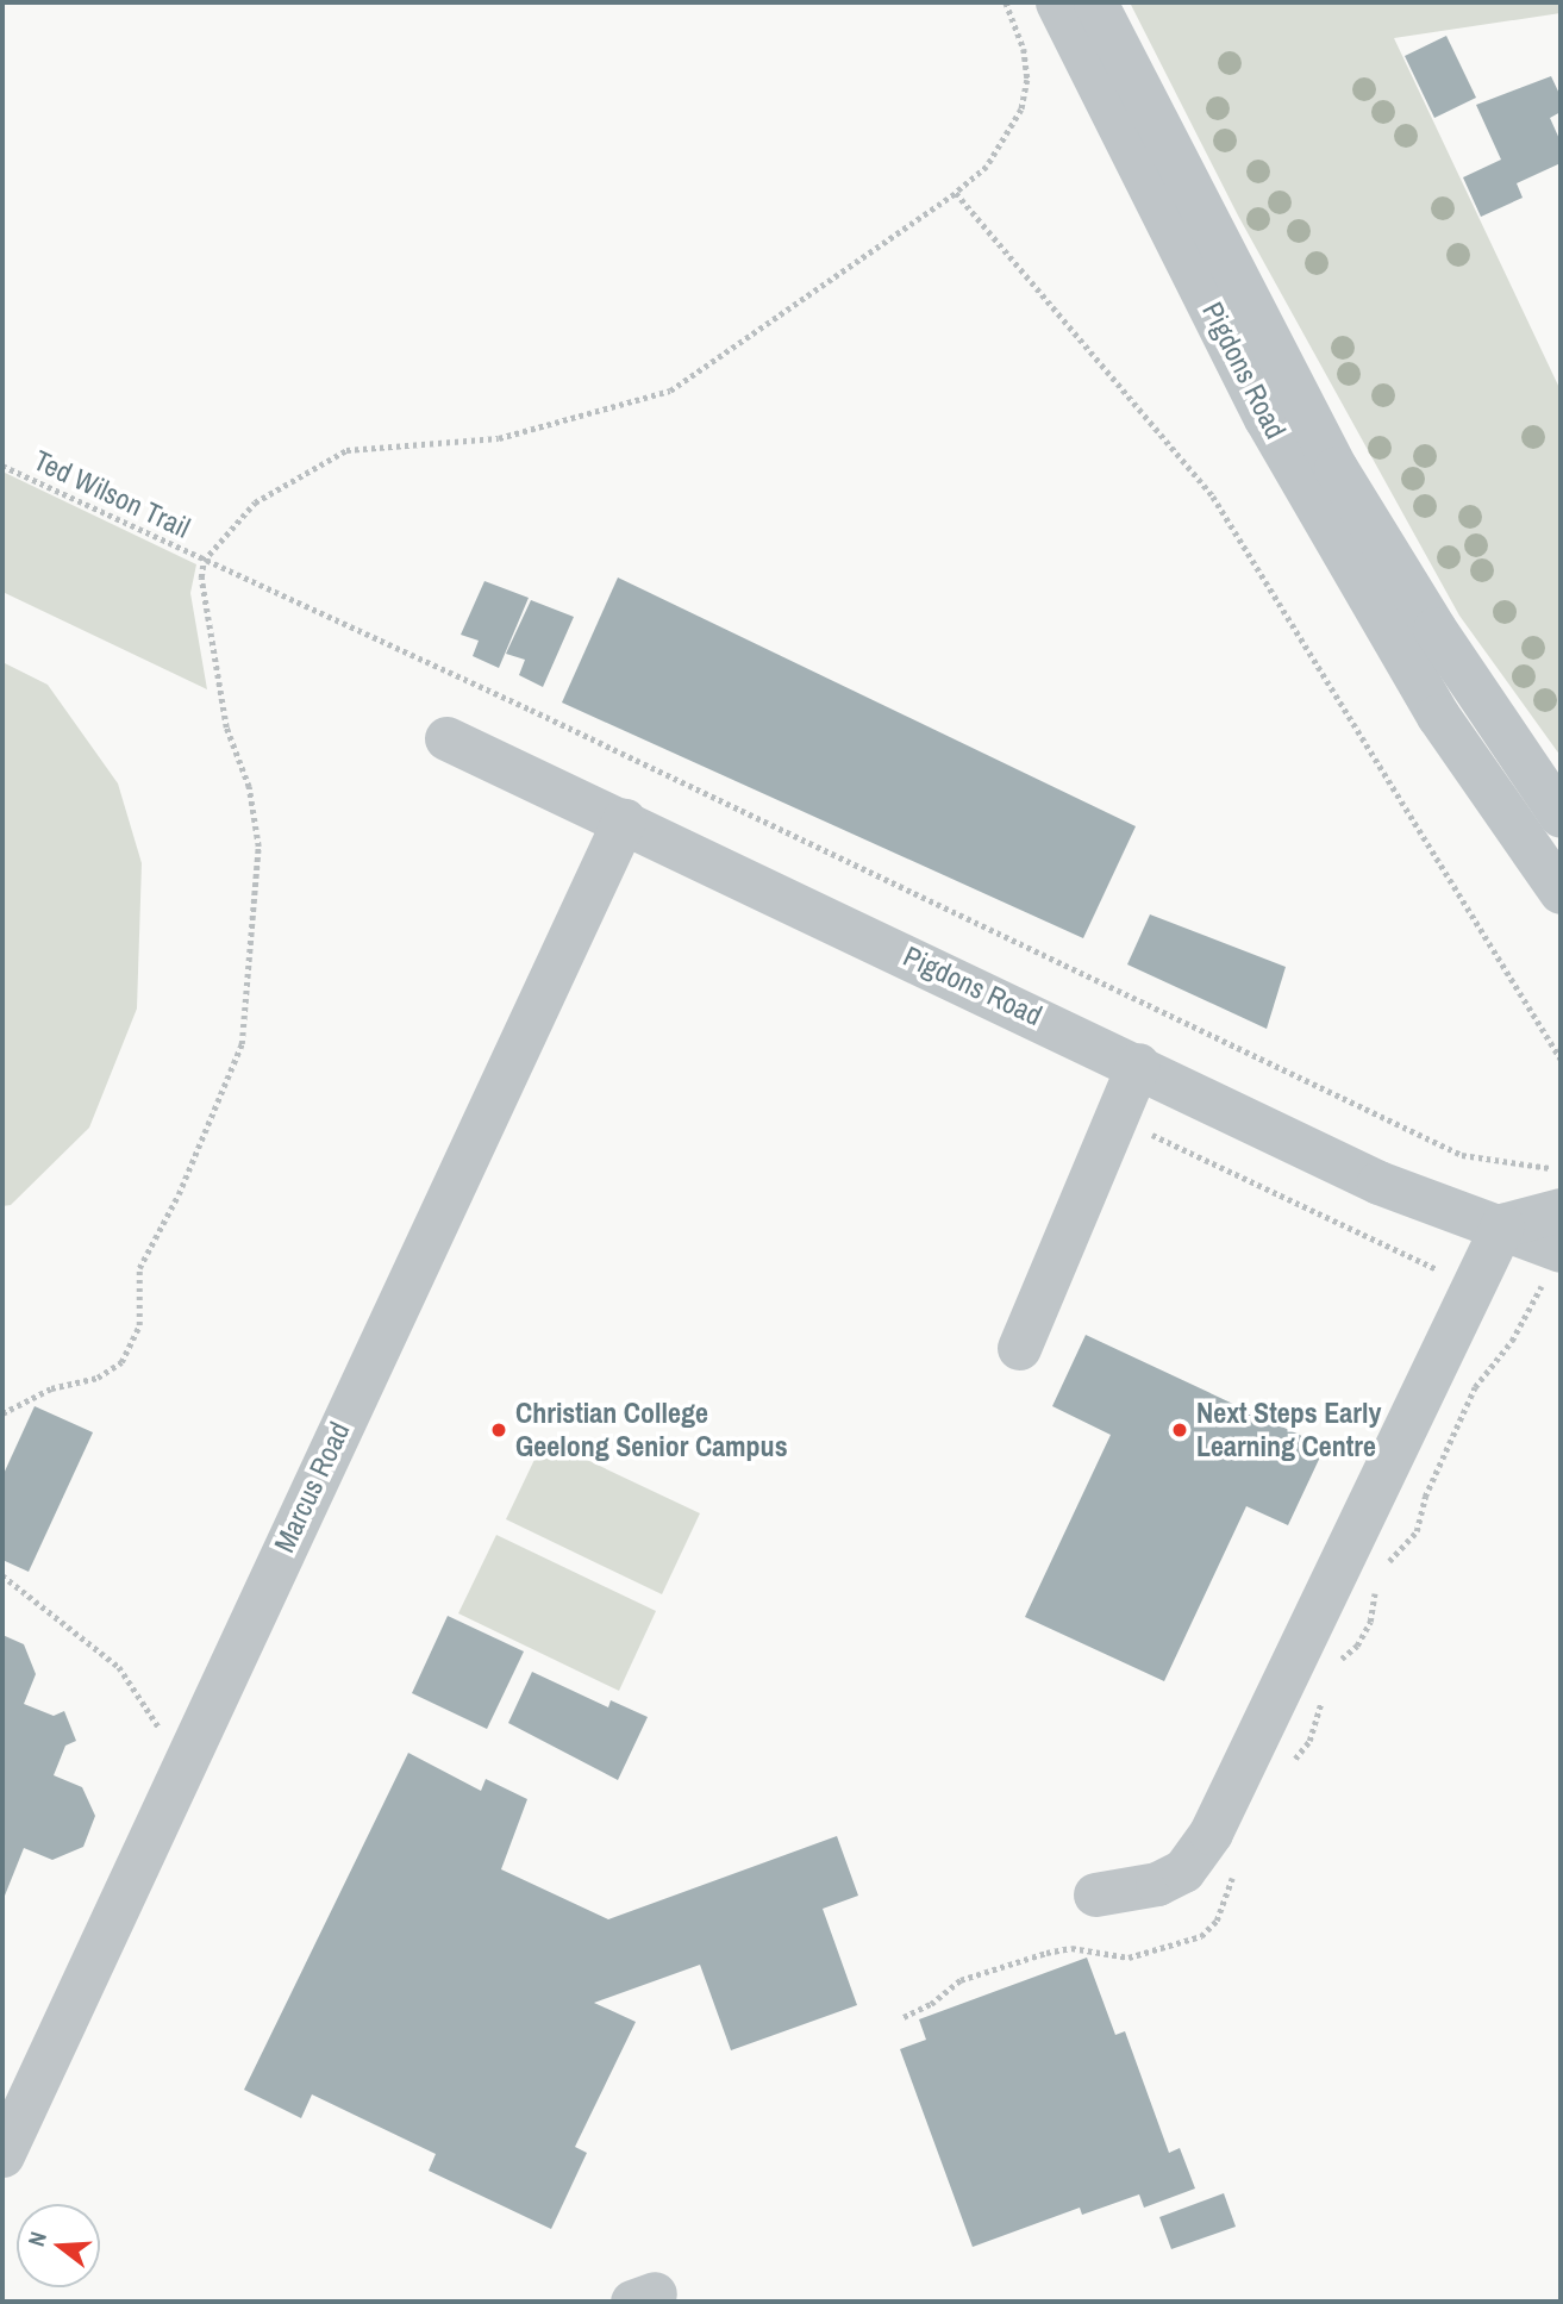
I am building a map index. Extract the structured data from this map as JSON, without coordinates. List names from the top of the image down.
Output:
{
  "streets": {
    "street": ["Pigdons Road", "Marcus Road"],
    "path": ["Ted Wilson Trail"]
  },
  "crossings": [
    ["Pigdons Road", "Marcus Road"]
  ],
  "places": ["Christian College Geelong Senior Campus", "Next Steps Early Learning Centre"],
  "north": "left"
}
